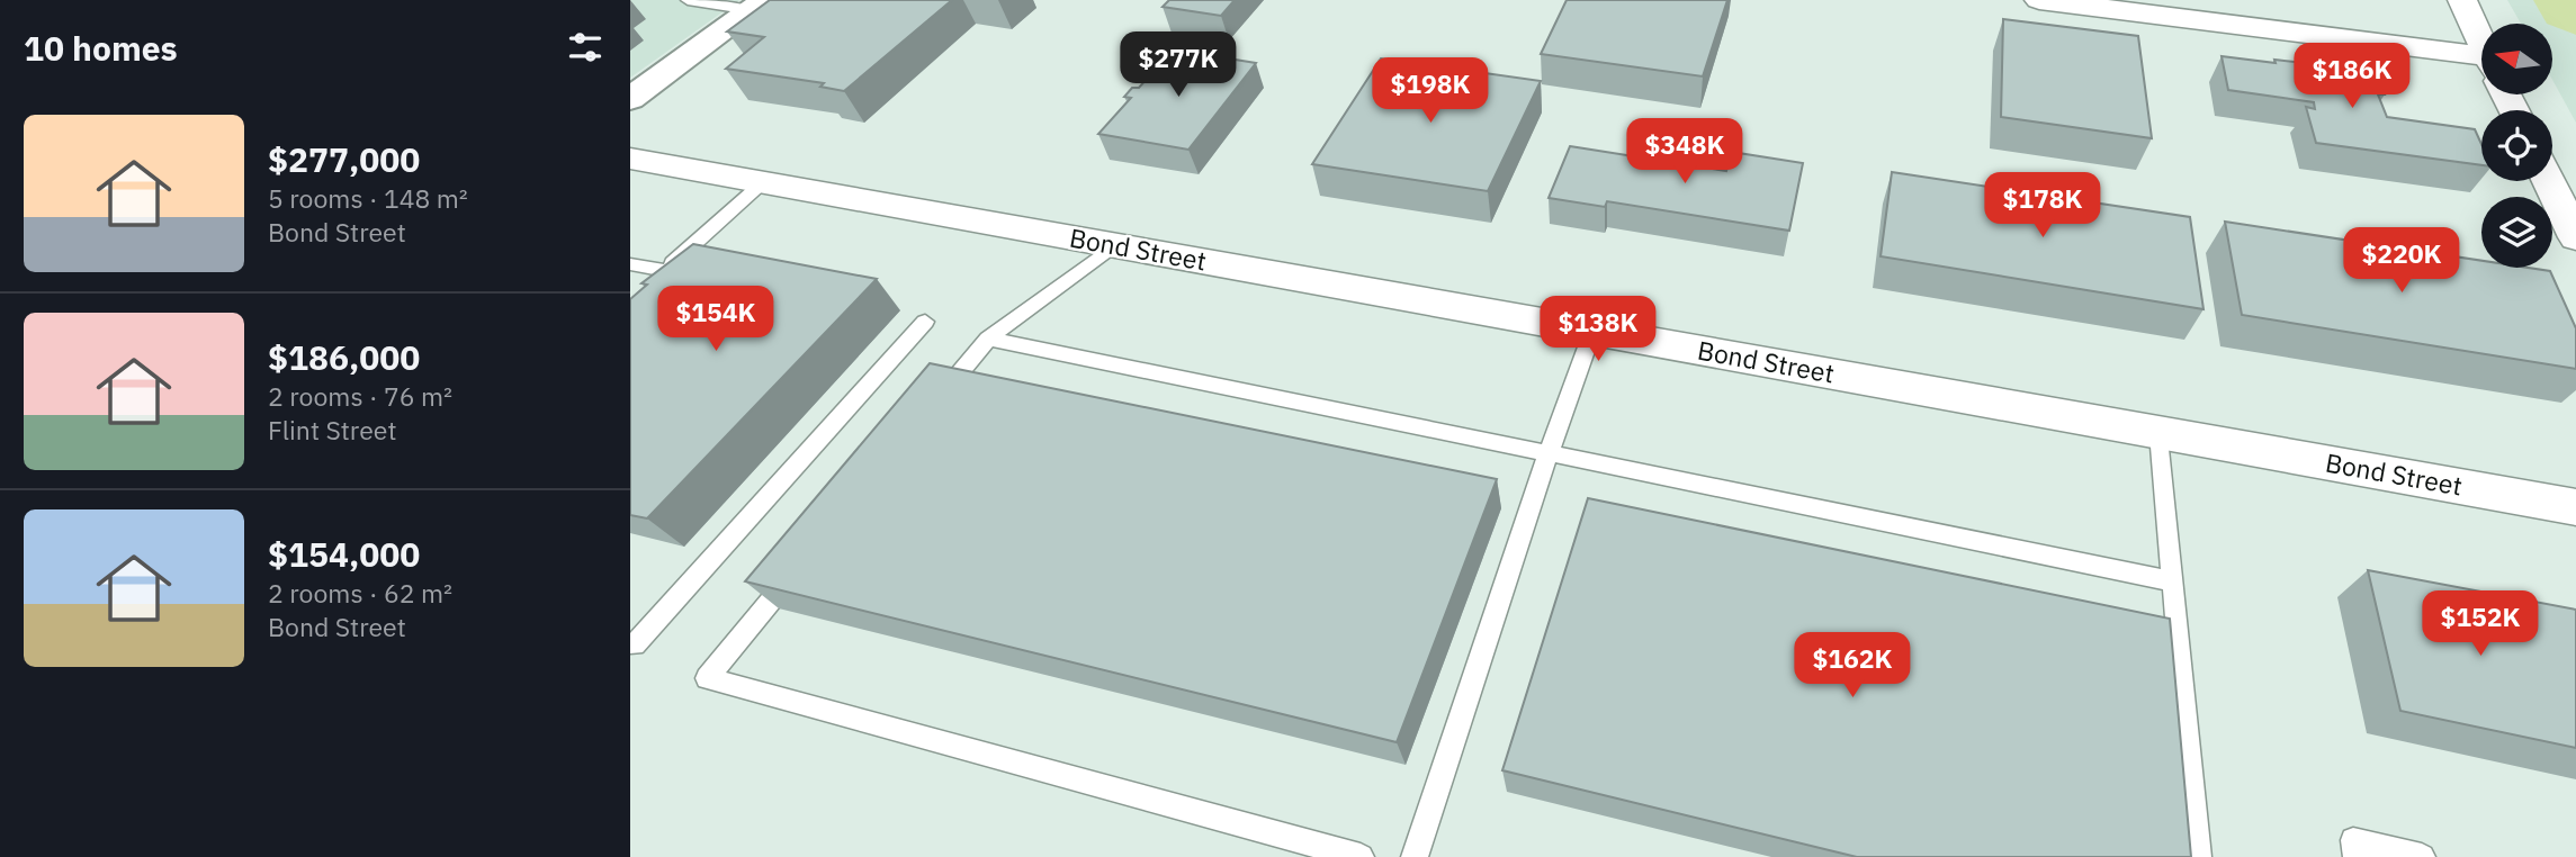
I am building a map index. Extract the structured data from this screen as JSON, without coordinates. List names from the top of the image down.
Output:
{
  "streets": {
    "street": ["Bond Street"]
  },
  "north": "left",
  "page": {
    "heading": "10 homes",
    "price": [
      "$277K",
      "$186K",
      "$198K",
      "$348K",
      "$178K",
      "$220K",
      "$154K",
      "$138K",
      "$152K",
      "$162K"
    ],
    "list": [
      {
        "name": "$277,000",
        "note": "5 rooms · 148 m² · Bond Street"
      },
      {
        "name": "$186,000",
        "note": "2 rooms · 76 m² · Flint Street"
      },
      {
        "name": "$154,000",
        "note": "2 rooms · 62 m² · Bond Street"
      }
    ]
  }
}
